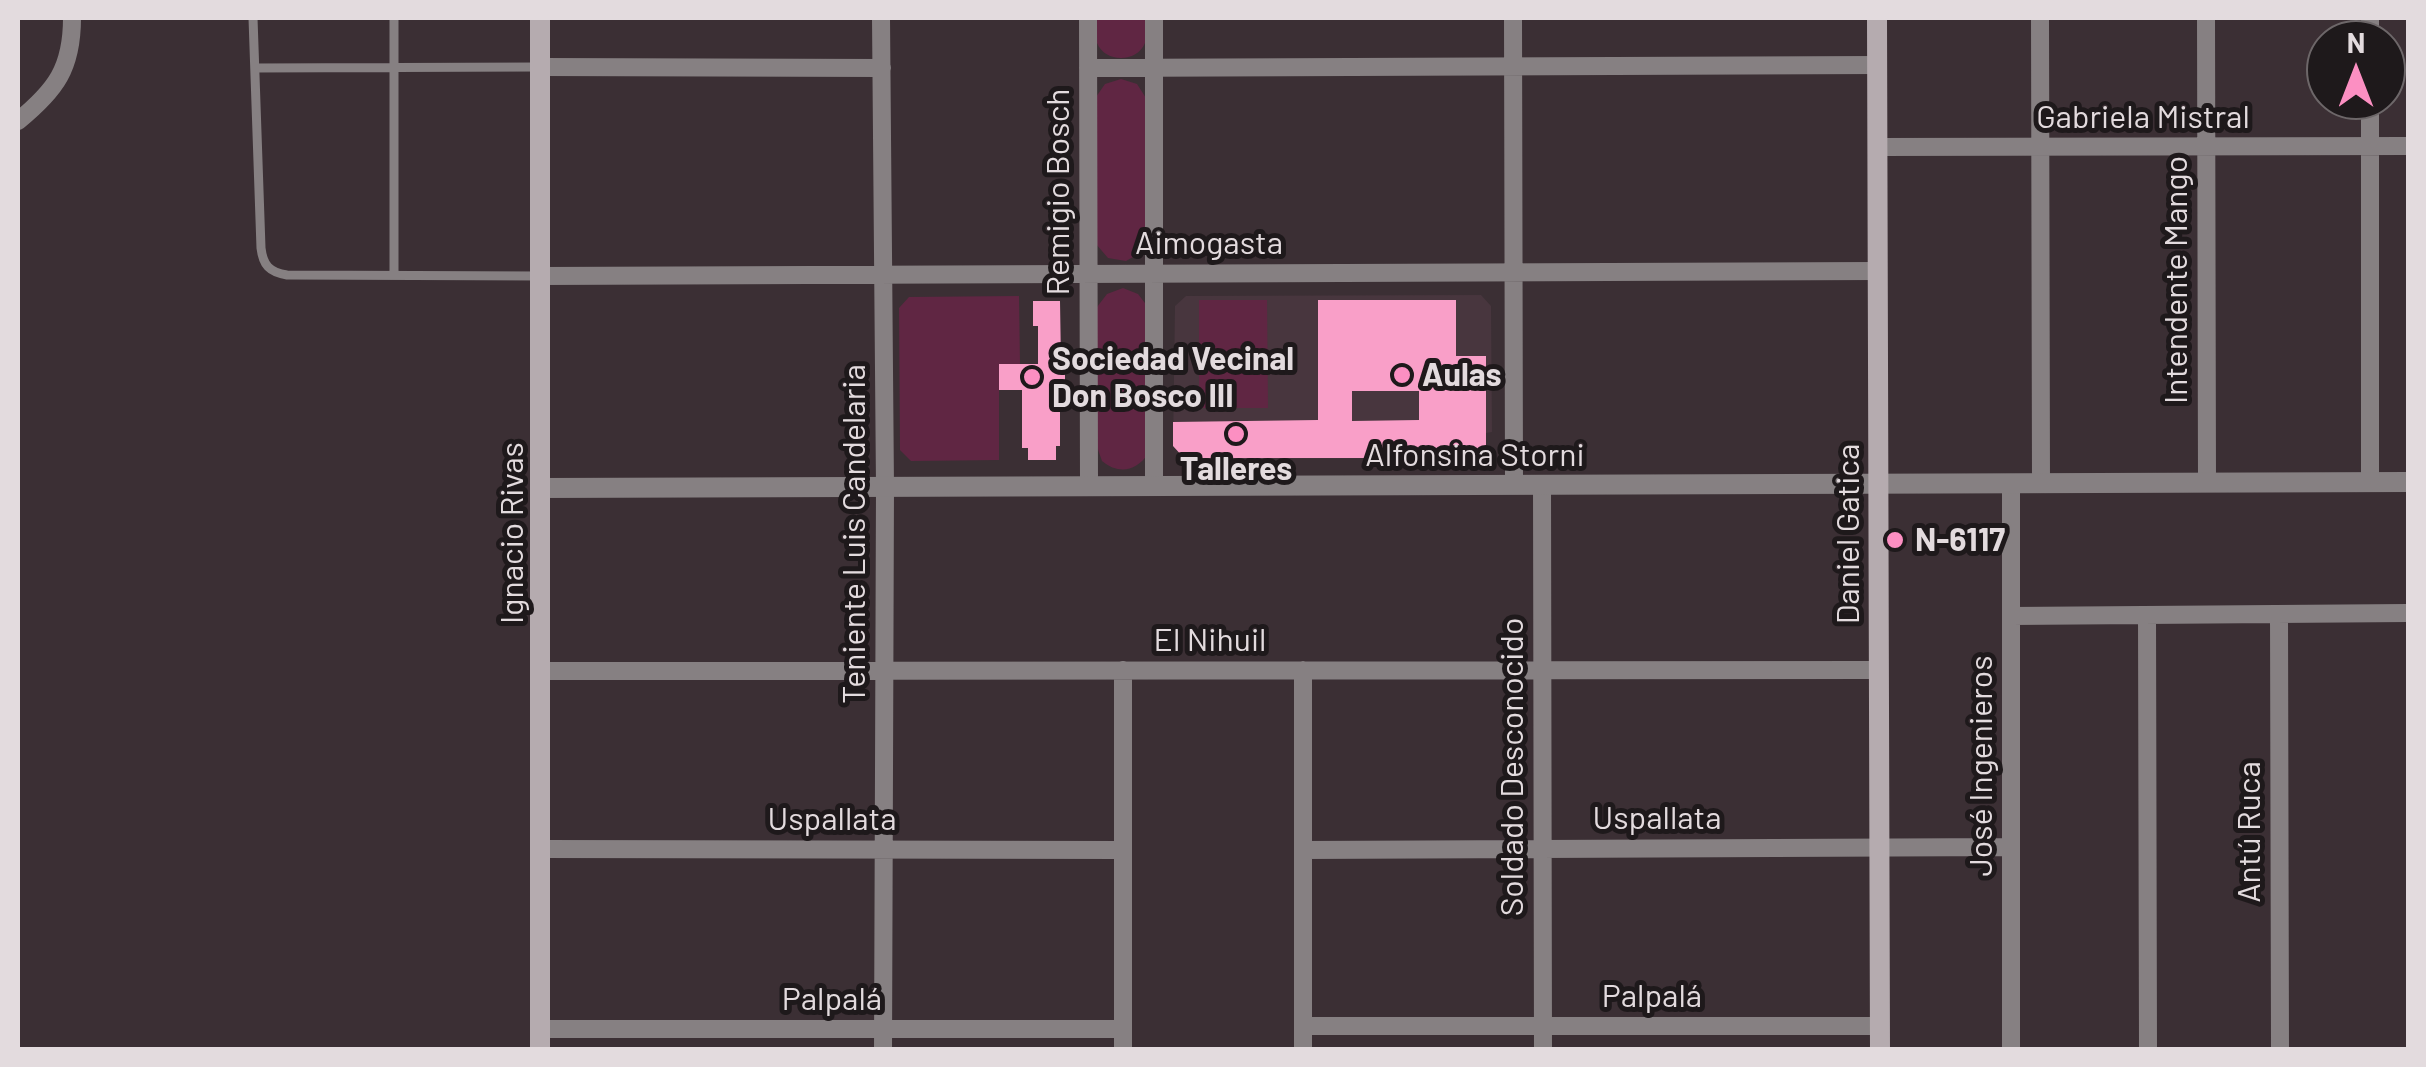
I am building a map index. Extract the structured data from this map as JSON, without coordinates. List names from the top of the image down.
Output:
{
  "streets": {
    "main road": ["Ignacio Rivas", "Daniel Gatica"],
    "street": [
      "Gabriela Mistral",
      "Remigio Bosch",
      "Aimogasta",
      "Intendente Mango",
      "Alfonsina Storni",
      "Teniente Luis Candelaria",
      "El Nihuil",
      "José Ingenieros",
      "Soldado Desconocido",
      "Uspallata",
      "Antú Ruca",
      "Palpalá"
    ]
  },
  "crossings": [
    ["Gabriela Mistral", "Intendente Mango"],
    ["Gabriela Mistral", "Daniel Gatica"],
    ["Remigio Bosch", "Aimogasta"],
    ["Remigio Bosch", "Alfonsina Storni"],
    ["Aimogasta", "Ignacio Rivas"],
    ["Aimogasta", "Teniente Luis Candelaria"],
    ["Aimogasta", "Daniel Gatica"],
    ["Intendente Mango", "Alfonsina Storni"],
    ["Alfonsina Storni", "Ignacio Rivas"],
    ["Alfonsina Storni", "Teniente Luis Candelaria"],
    ["Alfonsina Storni", "Daniel Gatica"],
    ["Alfonsina Storni", "José Ingenieros"],
    ["Alfonsina Storni", "Soldado Desconocido"],
    ["Ignacio Rivas", "El Nihuil"],
    ["Ignacio Rivas", "Uspallata"],
    ["Ignacio Rivas", "Palpalá"],
    ["Teniente Luis Candelaria", "El Nihuil"],
    ["Teniente Luis Candelaria", "Uspallata"],
    ["Teniente Luis Candelaria", "Palpalá"],
    ["Daniel Gatica", "El Nihuil"],
    ["Daniel Gatica", "Uspallata"],
    ["Daniel Gatica", "Palpalá"],
    ["El Nihuil", "Soldado Desconocido"],
    ["José Ingenieros", "Uspallata"],
    ["Soldado Desconocido", "Uspallata"],
    ["Soldado Desconocido", "Palpalá"]
  ],
  "places": [
    "Aulas",
    "Sociedad Vecinal Don Bosco III",
    "Talleres",
    "N-6117"
  ],
  "north": "top"
}
